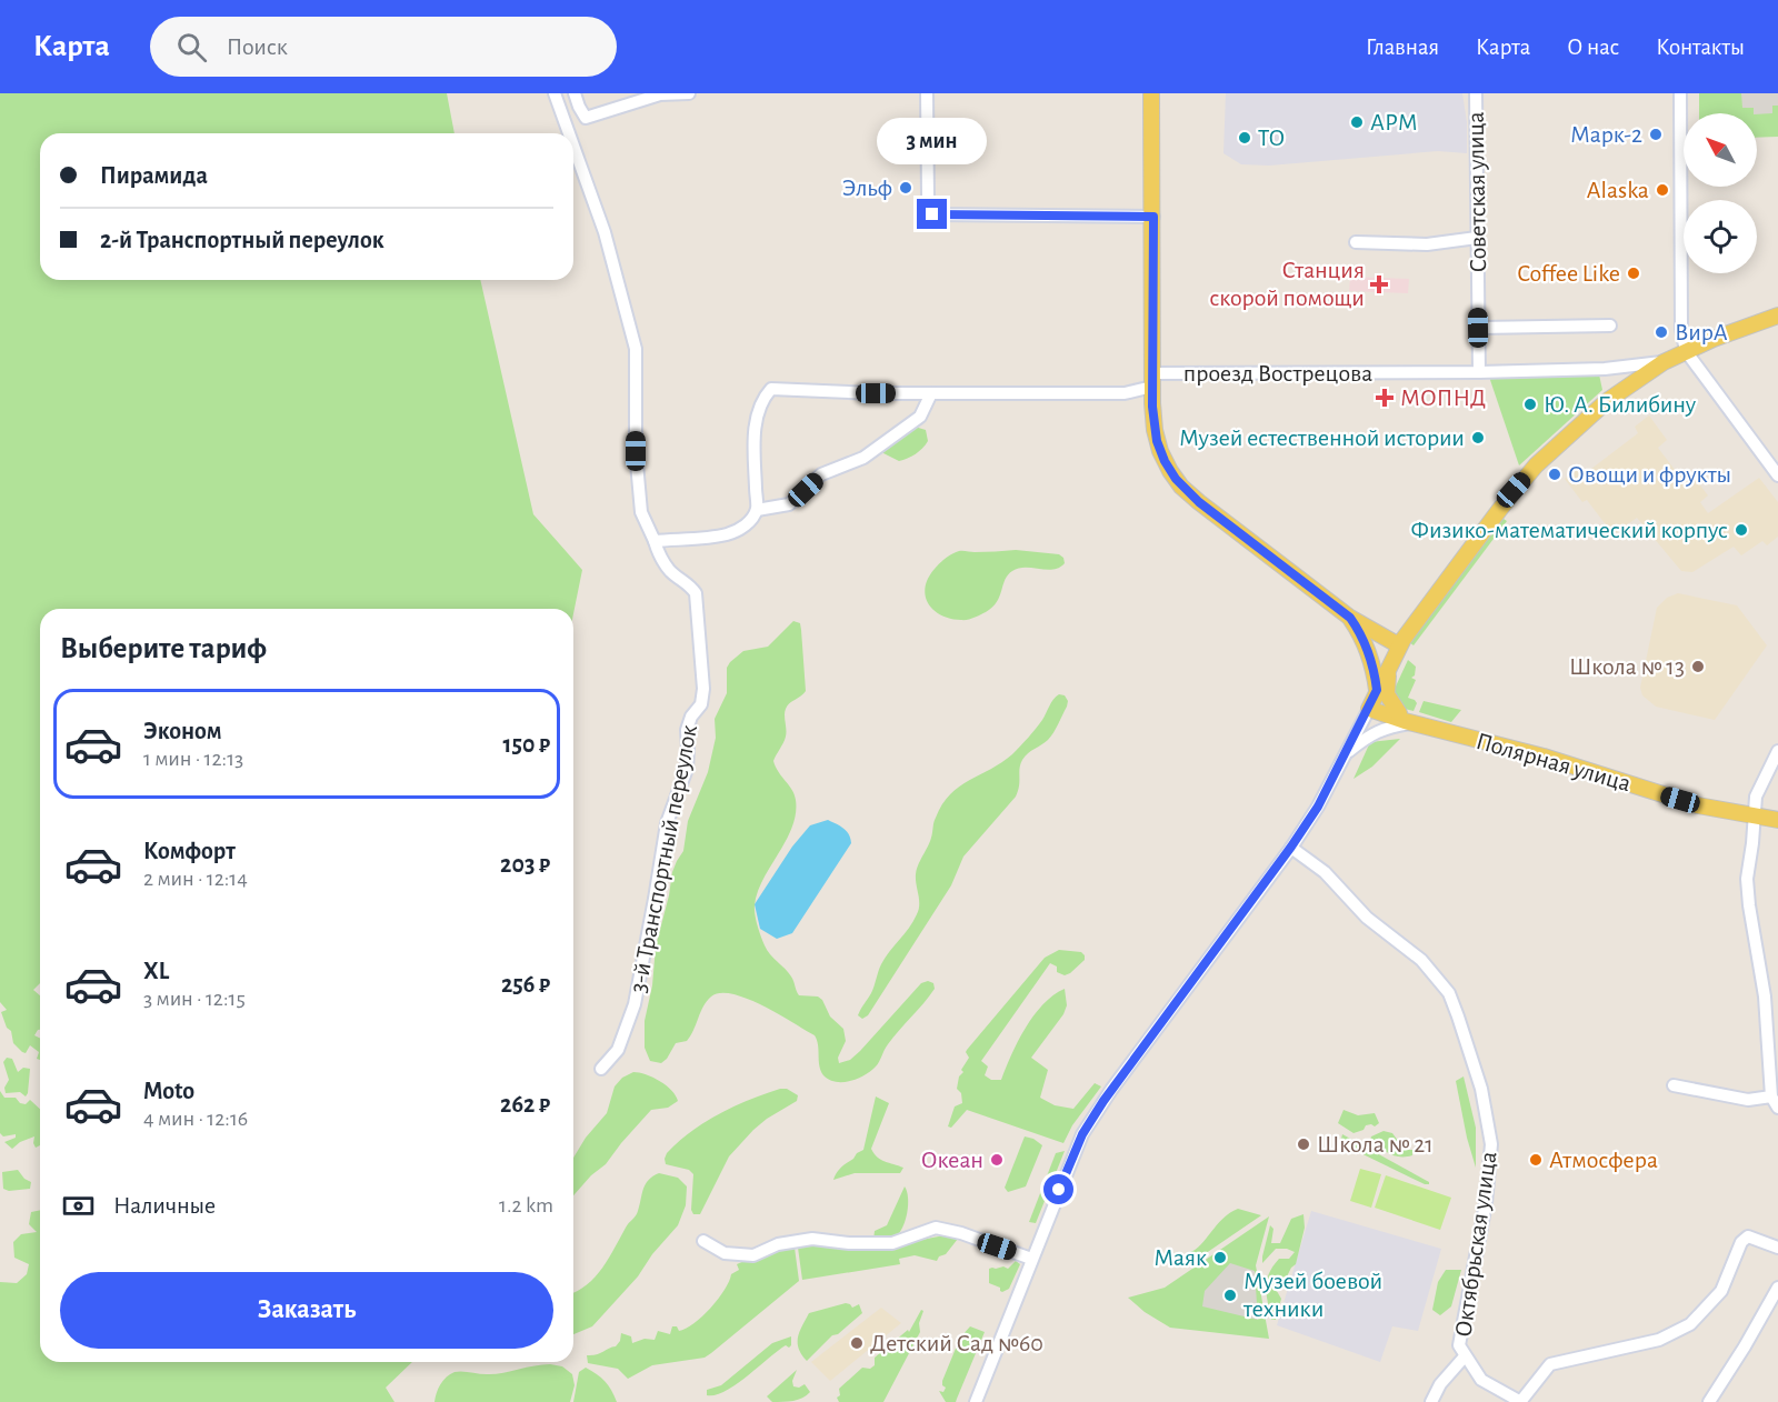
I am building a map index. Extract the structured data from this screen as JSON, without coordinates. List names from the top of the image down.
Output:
{
  "streets": {
    "main road": ["Полярная улица"],
    "street": [
      "Советская улица",
      "проезд Вострецова",
      "3-й Транспортный переулок",
      "Октябрьская улица"
    ]
  },
  "crossings": [
    ["Советская улица", "проезд Вострецова"]
  ],
  "places": {
    "other": [
      "АРМ",
      "Марк-2",
      "ТО",
      "Эльф",
      "Alaska",
      "Coffee Like",
      "ВирА",
      "Ю. А. Билибину",
      "Музей естественной истории",
      "Овощи и фрукты",
      "Физико-математический корпус",
      "Школа № 13",
      "Школа № 21",
      "Океан",
      "Атмосфера",
      "Маяк",
      "Музей боевой техники",
      "Детский Сад №60"
    ],
    "health": ["Станция скорой помощи", "МОПНД"]
  },
  "north": "top left",
  "page": {
    "header": "Карта",
    "search": "Поиск",
    "nav": [
      "Главная",
      "Карта",
      "О нас",
      "Контакты"
    ],
    "bubble": "3 мин",
    "banner": ["Пирамида", "2-й Транспортный переулок"],
    "heading": "Выберите тариф",
    "list": [
      {
        "name": "Эконом",
        "note": "1 мин · 12:13",
        "value": "150 ₽"
      },
      {
        "name": "Комфорт",
        "note": "2 мин · 12:14",
        "value": "203 ₽"
      },
      {
        "name": "XL",
        "note": "3 мин · 12:15",
        "value": "256 ₽"
      },
      {
        "name": "Moto",
        "note": "4 мин · 12:16",
        "value": "262 ₽"
      }
    ],
    "pay": ["Наличные", "1.2 km"],
    "buttons": "Заказать"
  }
}
